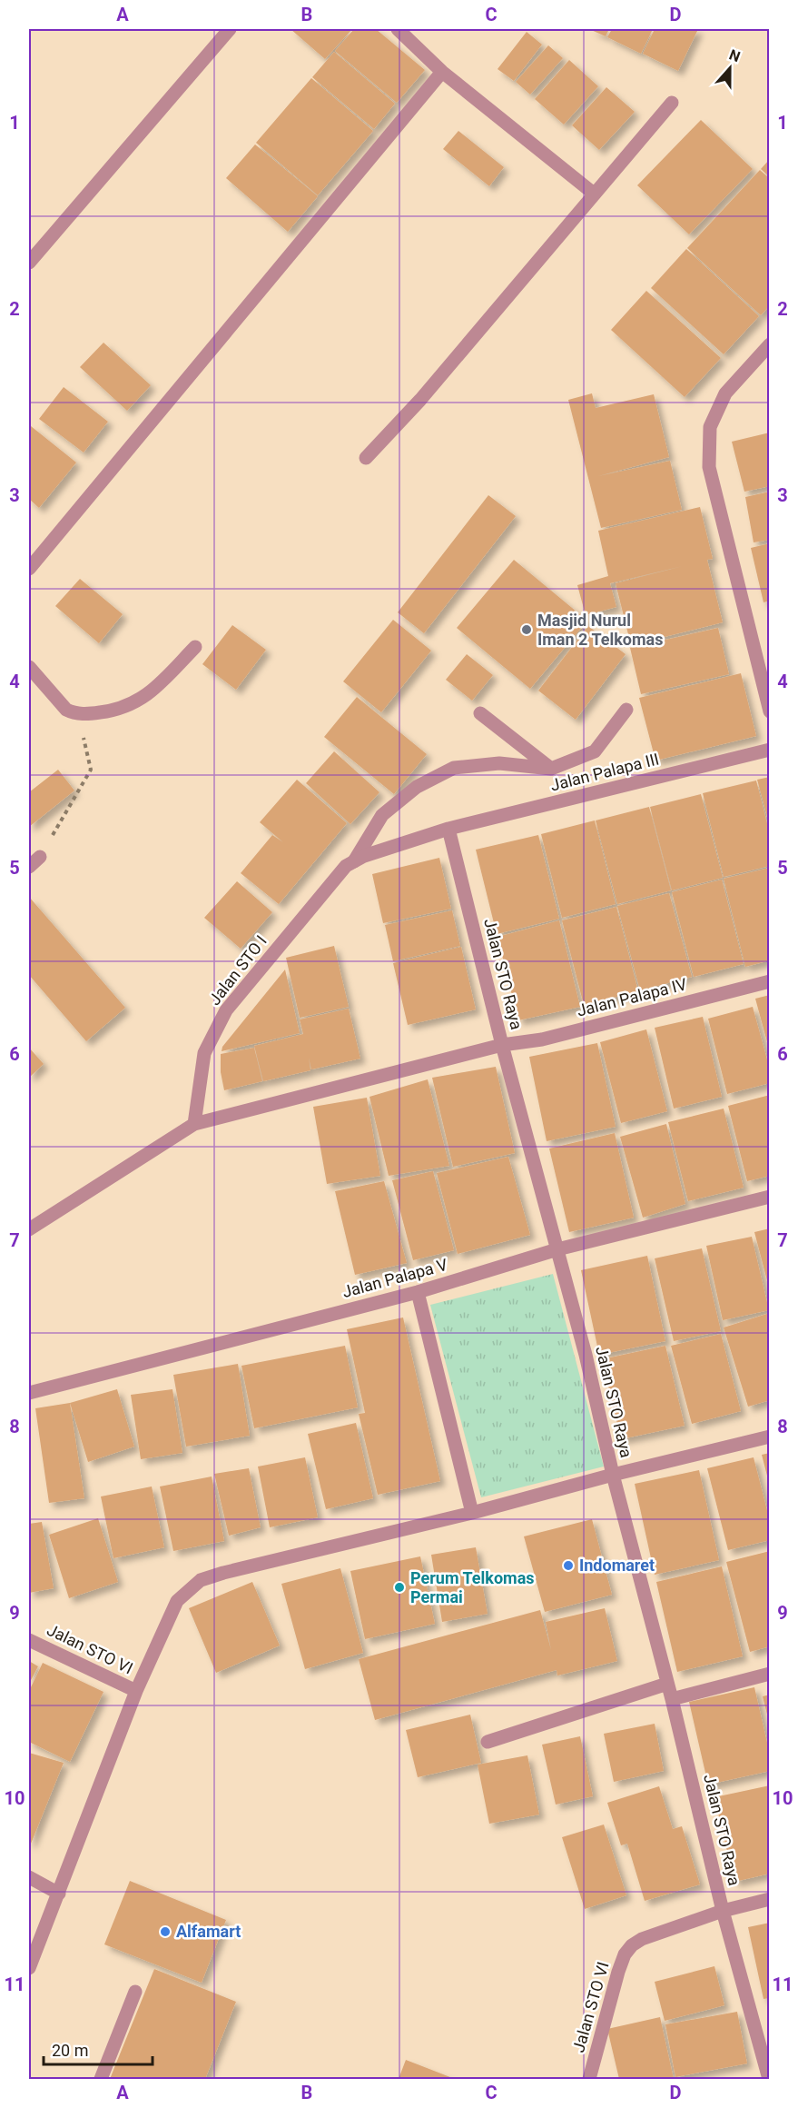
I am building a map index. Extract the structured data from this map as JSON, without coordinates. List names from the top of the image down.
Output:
{
  "streets": {
    "street": [
      "Jalan Palapa III",
      "Jalan STO I",
      "Jalan STO Raya",
      "Jalan Palapa IV",
      "Jalan Palapa V",
      "Jalan STO VI"
    ]
  },
  "crossings": [
    ["Jalan Palapa III", "Jalan STO Raya"],
    ["Jalan STO I", "Jalan Palapa IV"],
    ["Jalan STO Raya", "Jalan Palapa IV"],
    ["Jalan STO Raya", "Jalan Palapa V"],
    ["Jalan STO Raya", "Jalan STO VI"]
  ],
  "places": [
    "Masjid Nurul Iman 2 Telkomas",
    "Indomaret",
    "Perum Telkomas Permai",
    "Alfamart"
  ],
  "scale_bar": "20 m",
  "north": "top",
  "grid": {
    "columns": [
      "A",
      "B",
      "C",
      "D"
    ],
    "rows": [
      "1",
      "2",
      "3",
      "4",
      "5",
      "6",
      "7",
      "8",
      "9",
      "10",
      "11"
    ]
  }
}
